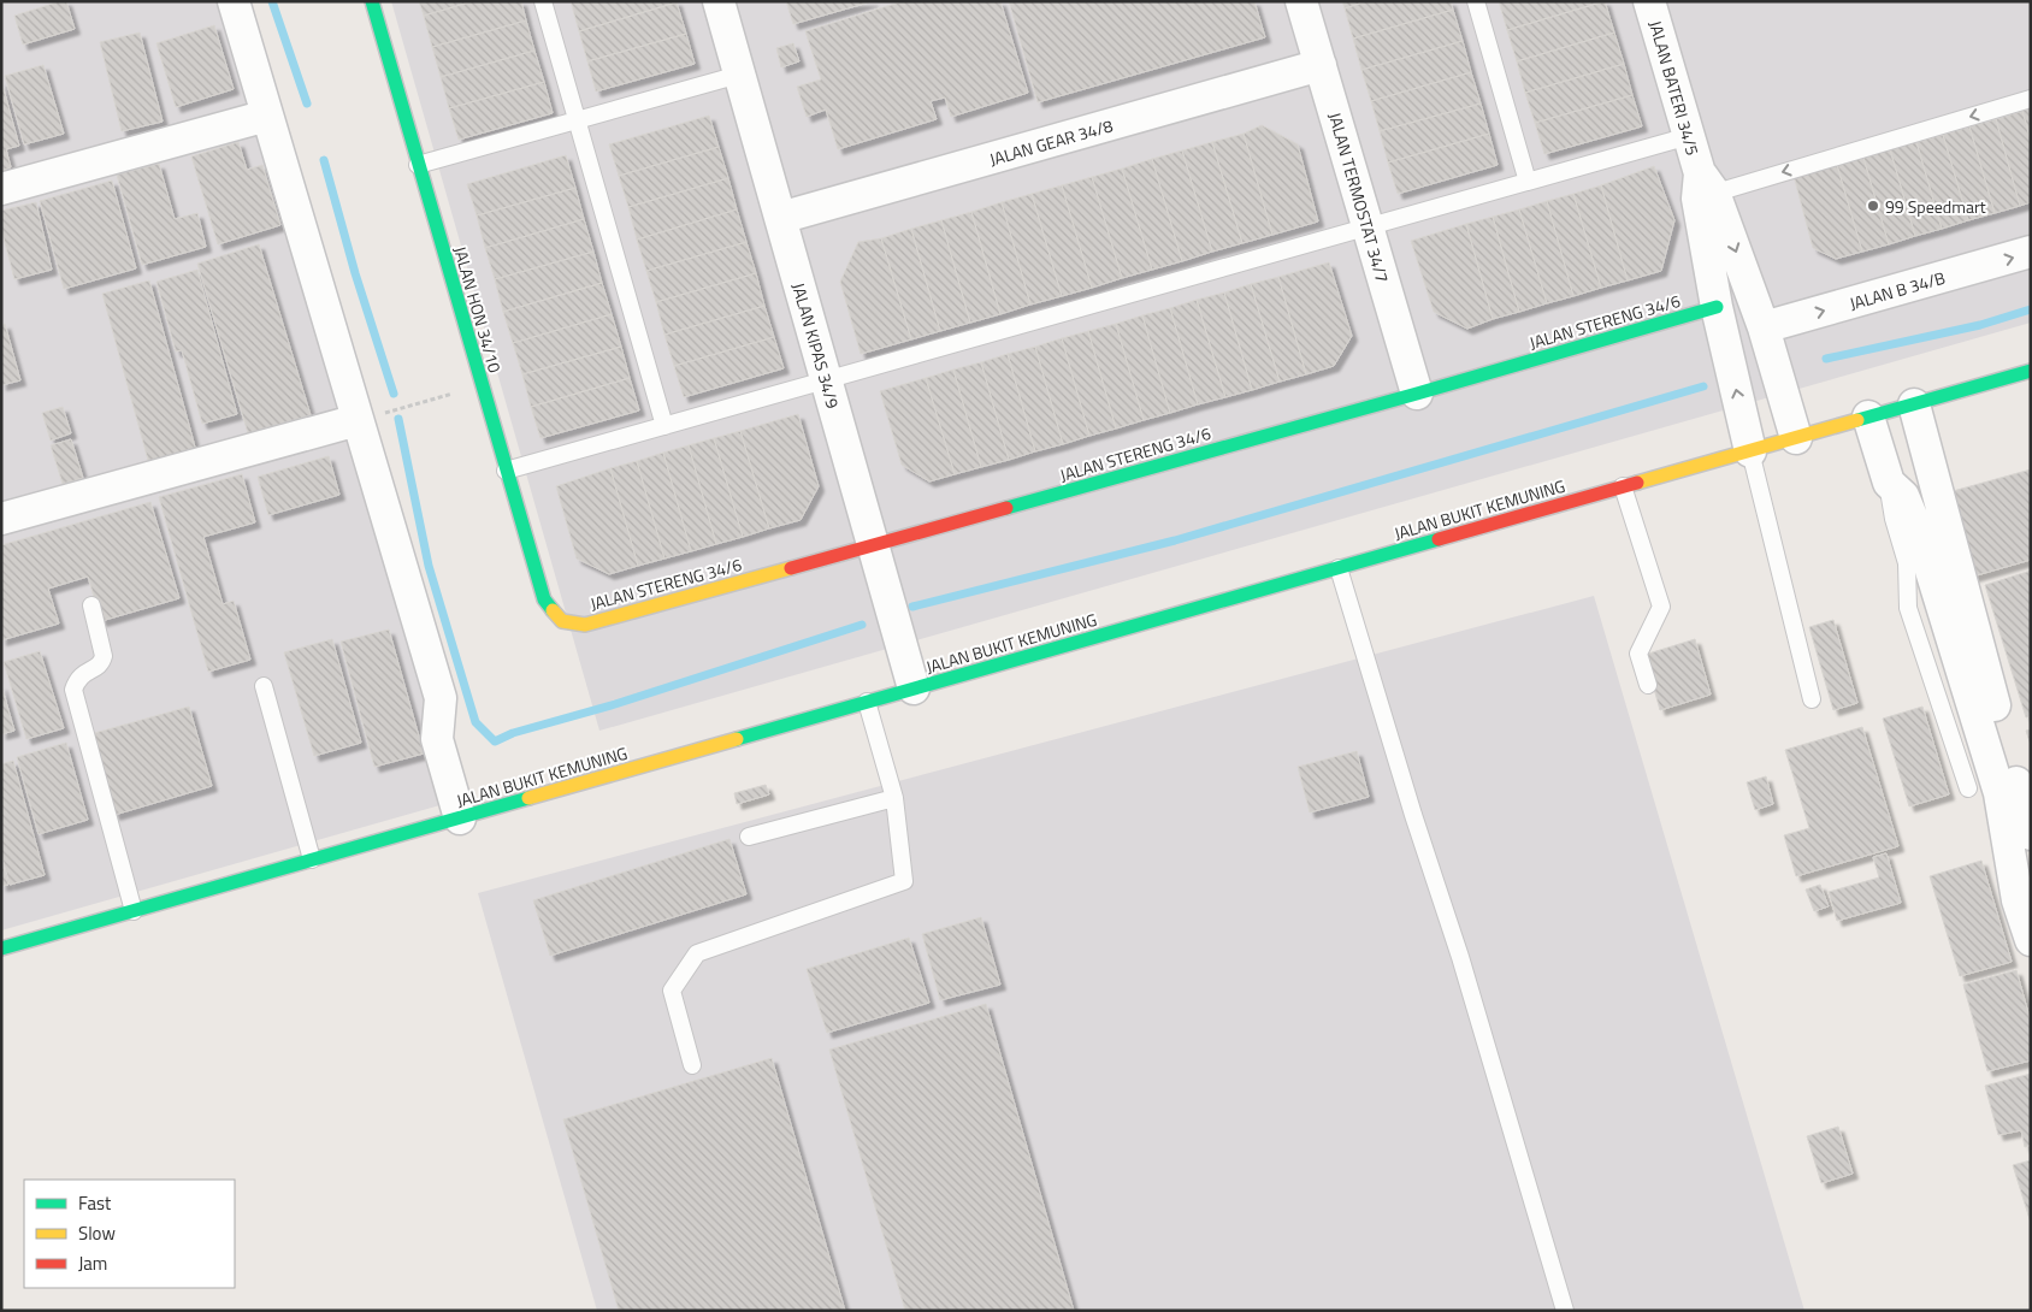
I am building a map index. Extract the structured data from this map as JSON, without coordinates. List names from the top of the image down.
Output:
{
  "streets": {
    "main road": ["JALAN HON 34/10", "JALAN STERENG 34/6", "JALAN BUKIT KEMUNING"],
    "street": [
      "JALAN BATERI 34/5",
      "JALAN GEAR 34/8",
      "JALAN TERMOSTAT 34/7",
      "JALAN B 34/B",
      "JALAN KIPAS 34/9"
    ]
  },
  "crossings": [
    ["JALAN GEAR 34/8", "JALAN TERMOSTAT 34/7"],
    ["JALAN GEAR 34/8", "JALAN KIPAS 34/9"],
    ["JALAN TERMOSTAT 34/7", "JALAN STERENG 34/6"],
    ["JALAN HON 34/10", "JALAN STERENG 34/6"],
    ["JALAN STERENG 34/6", "JALAN KIPAS 34/9"],
    ["JALAN KIPAS 34/9", "JALAN BUKIT KEMUNING"]
  ],
  "one_way": ["JALAN B 34/B"],
  "places": ["99 Speedmart"],
  "legend": ["Fast", "Slow", "Jam"]
}
